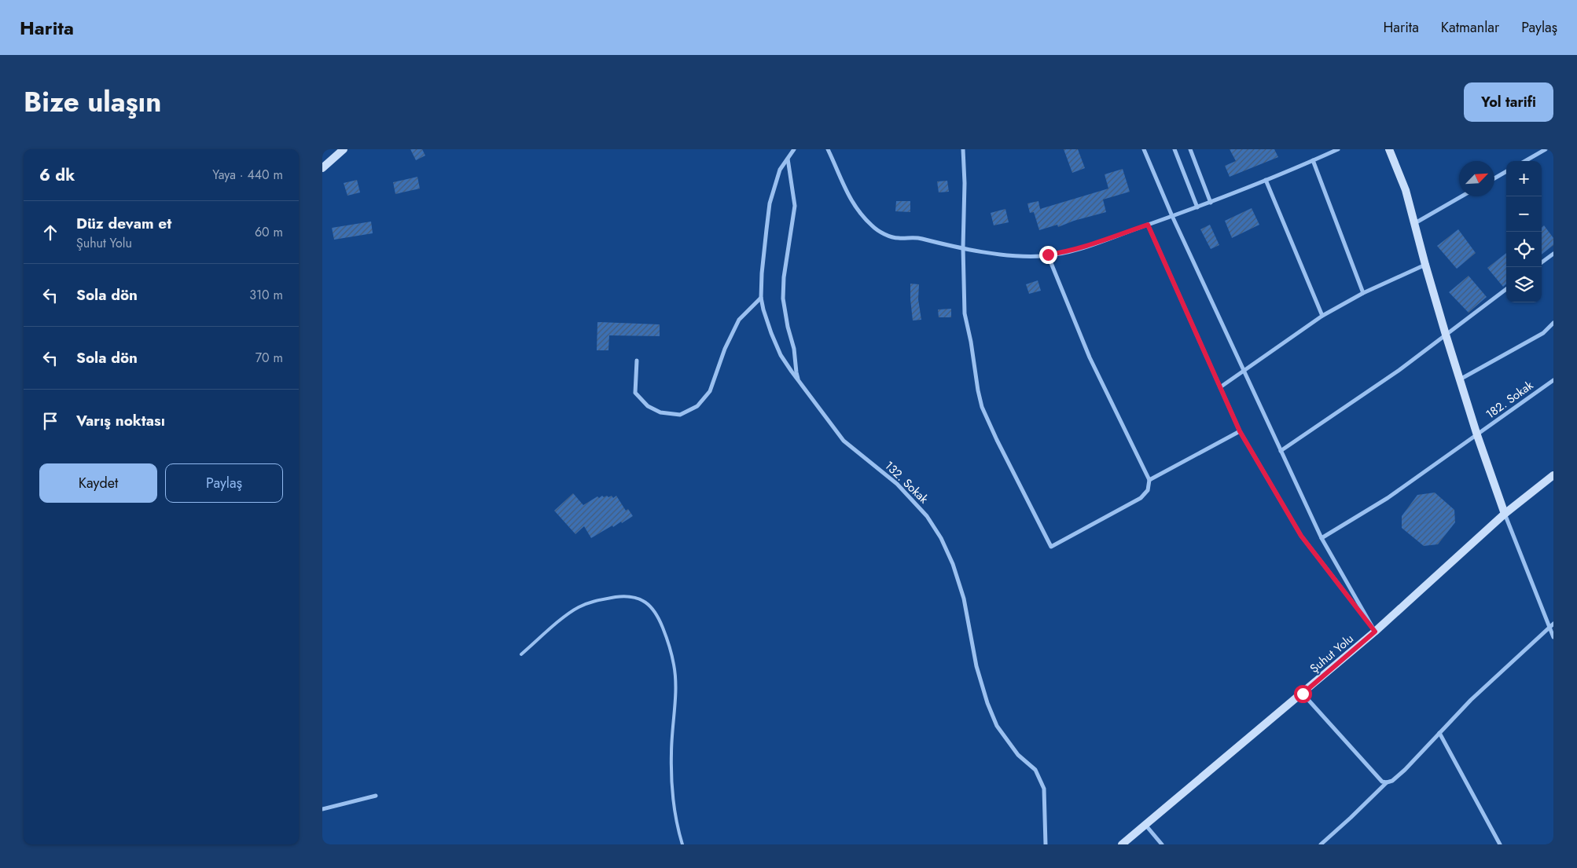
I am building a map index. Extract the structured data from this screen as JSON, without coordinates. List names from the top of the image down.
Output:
{
  "streets": {
    "main road": ["Şuhut Yolu"],
    "street": ["182. Sokak", "132. Sokak"]
  },
  "north": "top right",
  "page": {
    "header": "Harita",
    "nav": ["Harita", "Katmanlar", "Paylaş"],
    "title": "Bize ulaşın",
    "buttons": [
      "Yol tarifi",
      ["Kaydet", "Paylaş"]
    ],
    "heading": ["6 dk", "Yaya · 440 m"],
    "map_buttons": ["+", "−"],
    "list": [
      ["Düz devam et", "Şuhut Yolu", "60 m"],
      ["Sola dön", "310 m"],
      ["Sola dön", "70 m"],
      "Varış noktası"
    ]
  }
}
